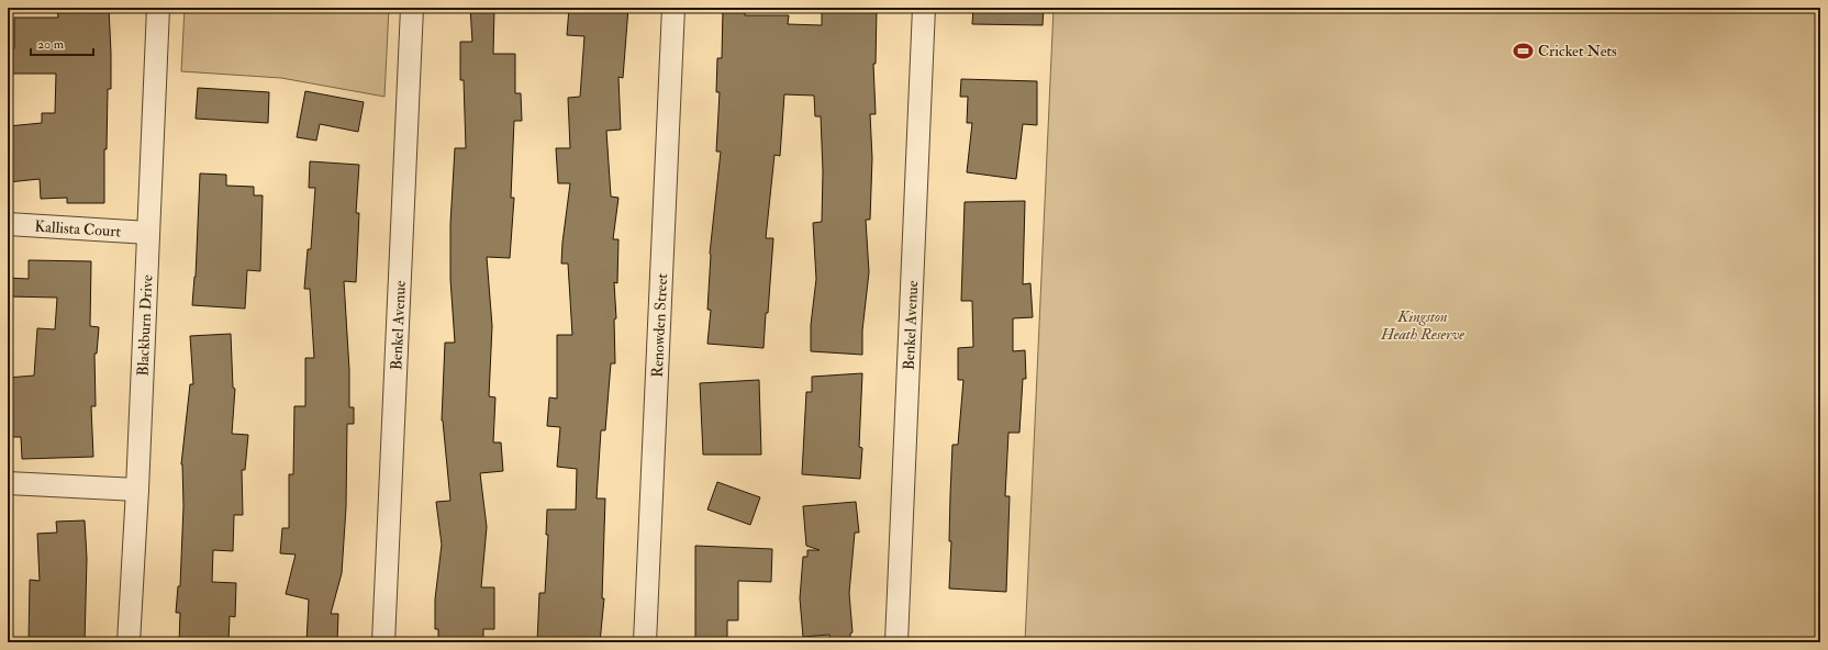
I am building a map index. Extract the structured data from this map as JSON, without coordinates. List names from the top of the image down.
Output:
{
  "streets": {
    "street": [
      "Kallista Court",
      "Blackburn Drive",
      "Benkel Avenue",
      "Renowden Street"
    ]
  },
  "crossings": [
    ["Kallista Court", "Blackburn Drive"]
  ],
  "parks": ["Kingston Heath Reserve"],
  "places": {
    "sports": ["Cricket Nets"]
  },
  "scale_bar": "20 m"
}
